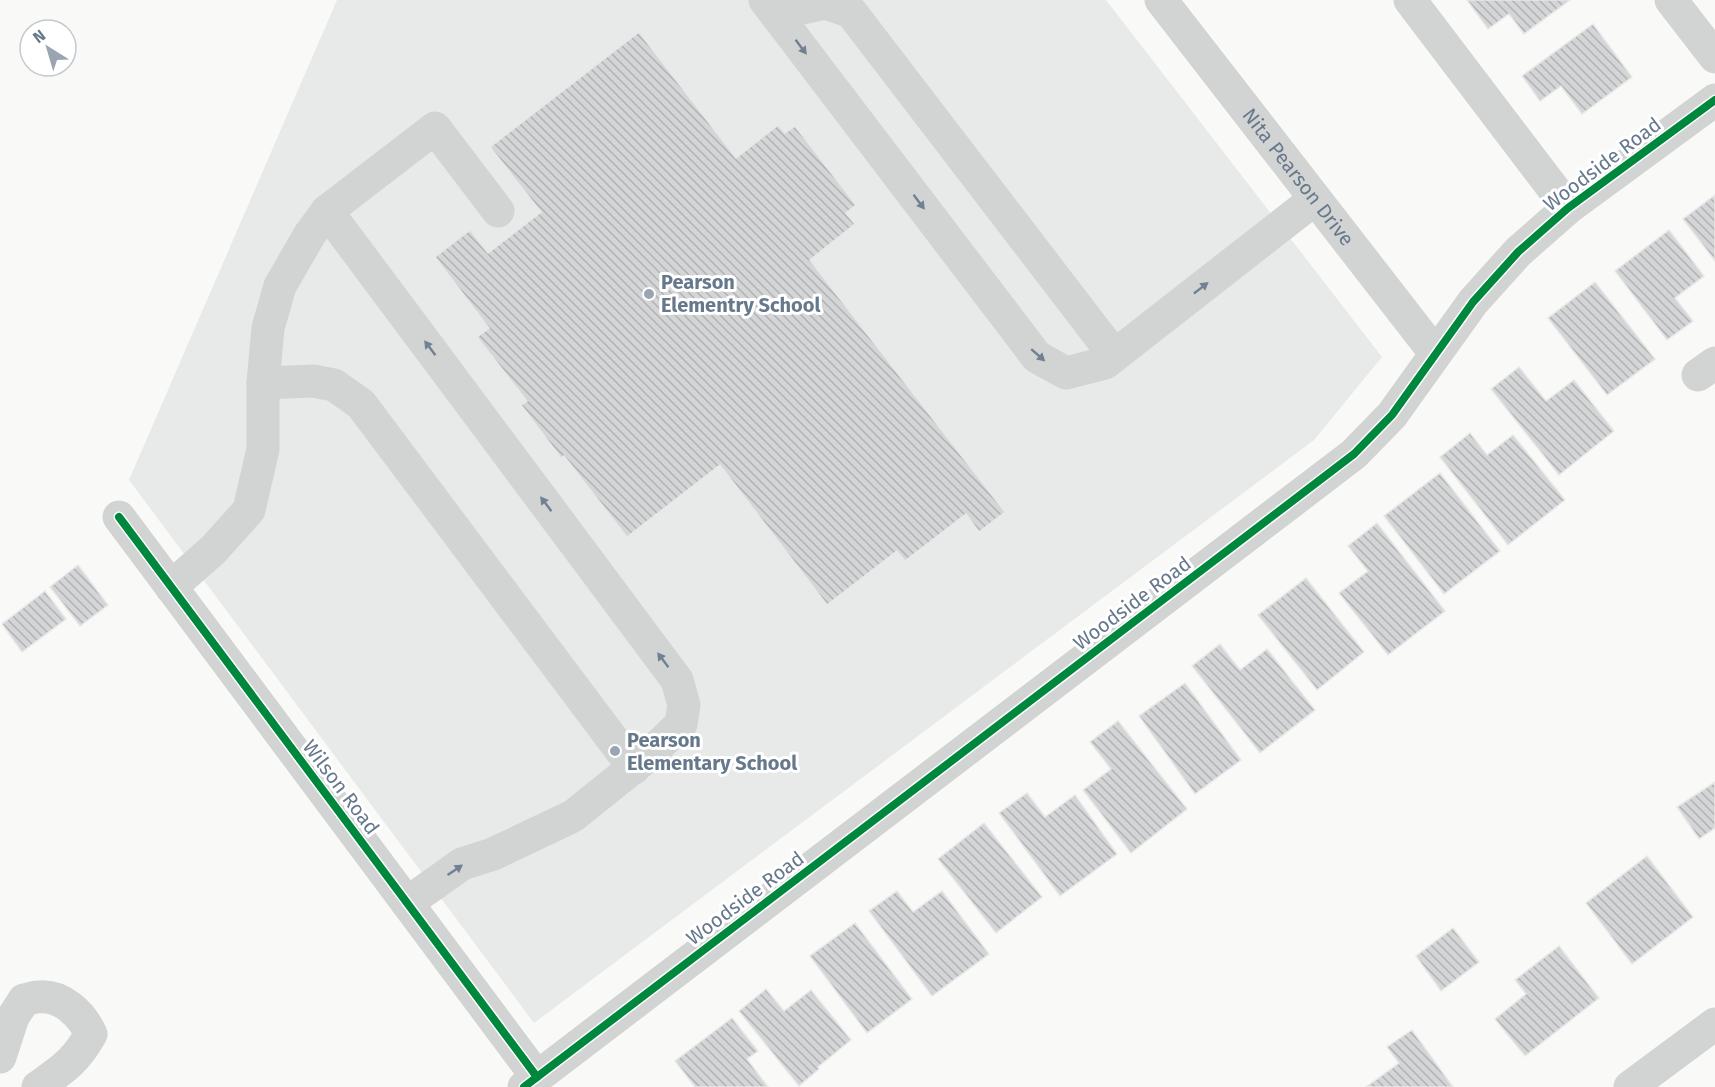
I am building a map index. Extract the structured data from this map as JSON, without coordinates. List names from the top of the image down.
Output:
{
  "streets": {
    "street": ["Woodside Road", "Nita Pearson Drive", "Wilson Road"]
  },
  "crossings": [
    ["Woodside Road", "Nita Pearson Drive"],
    ["Woodside Road", "Wilson Road"]
  ],
  "places": ["Pearson Elementry School", "Pearson Elementary School"],
  "north": "top left"
}
